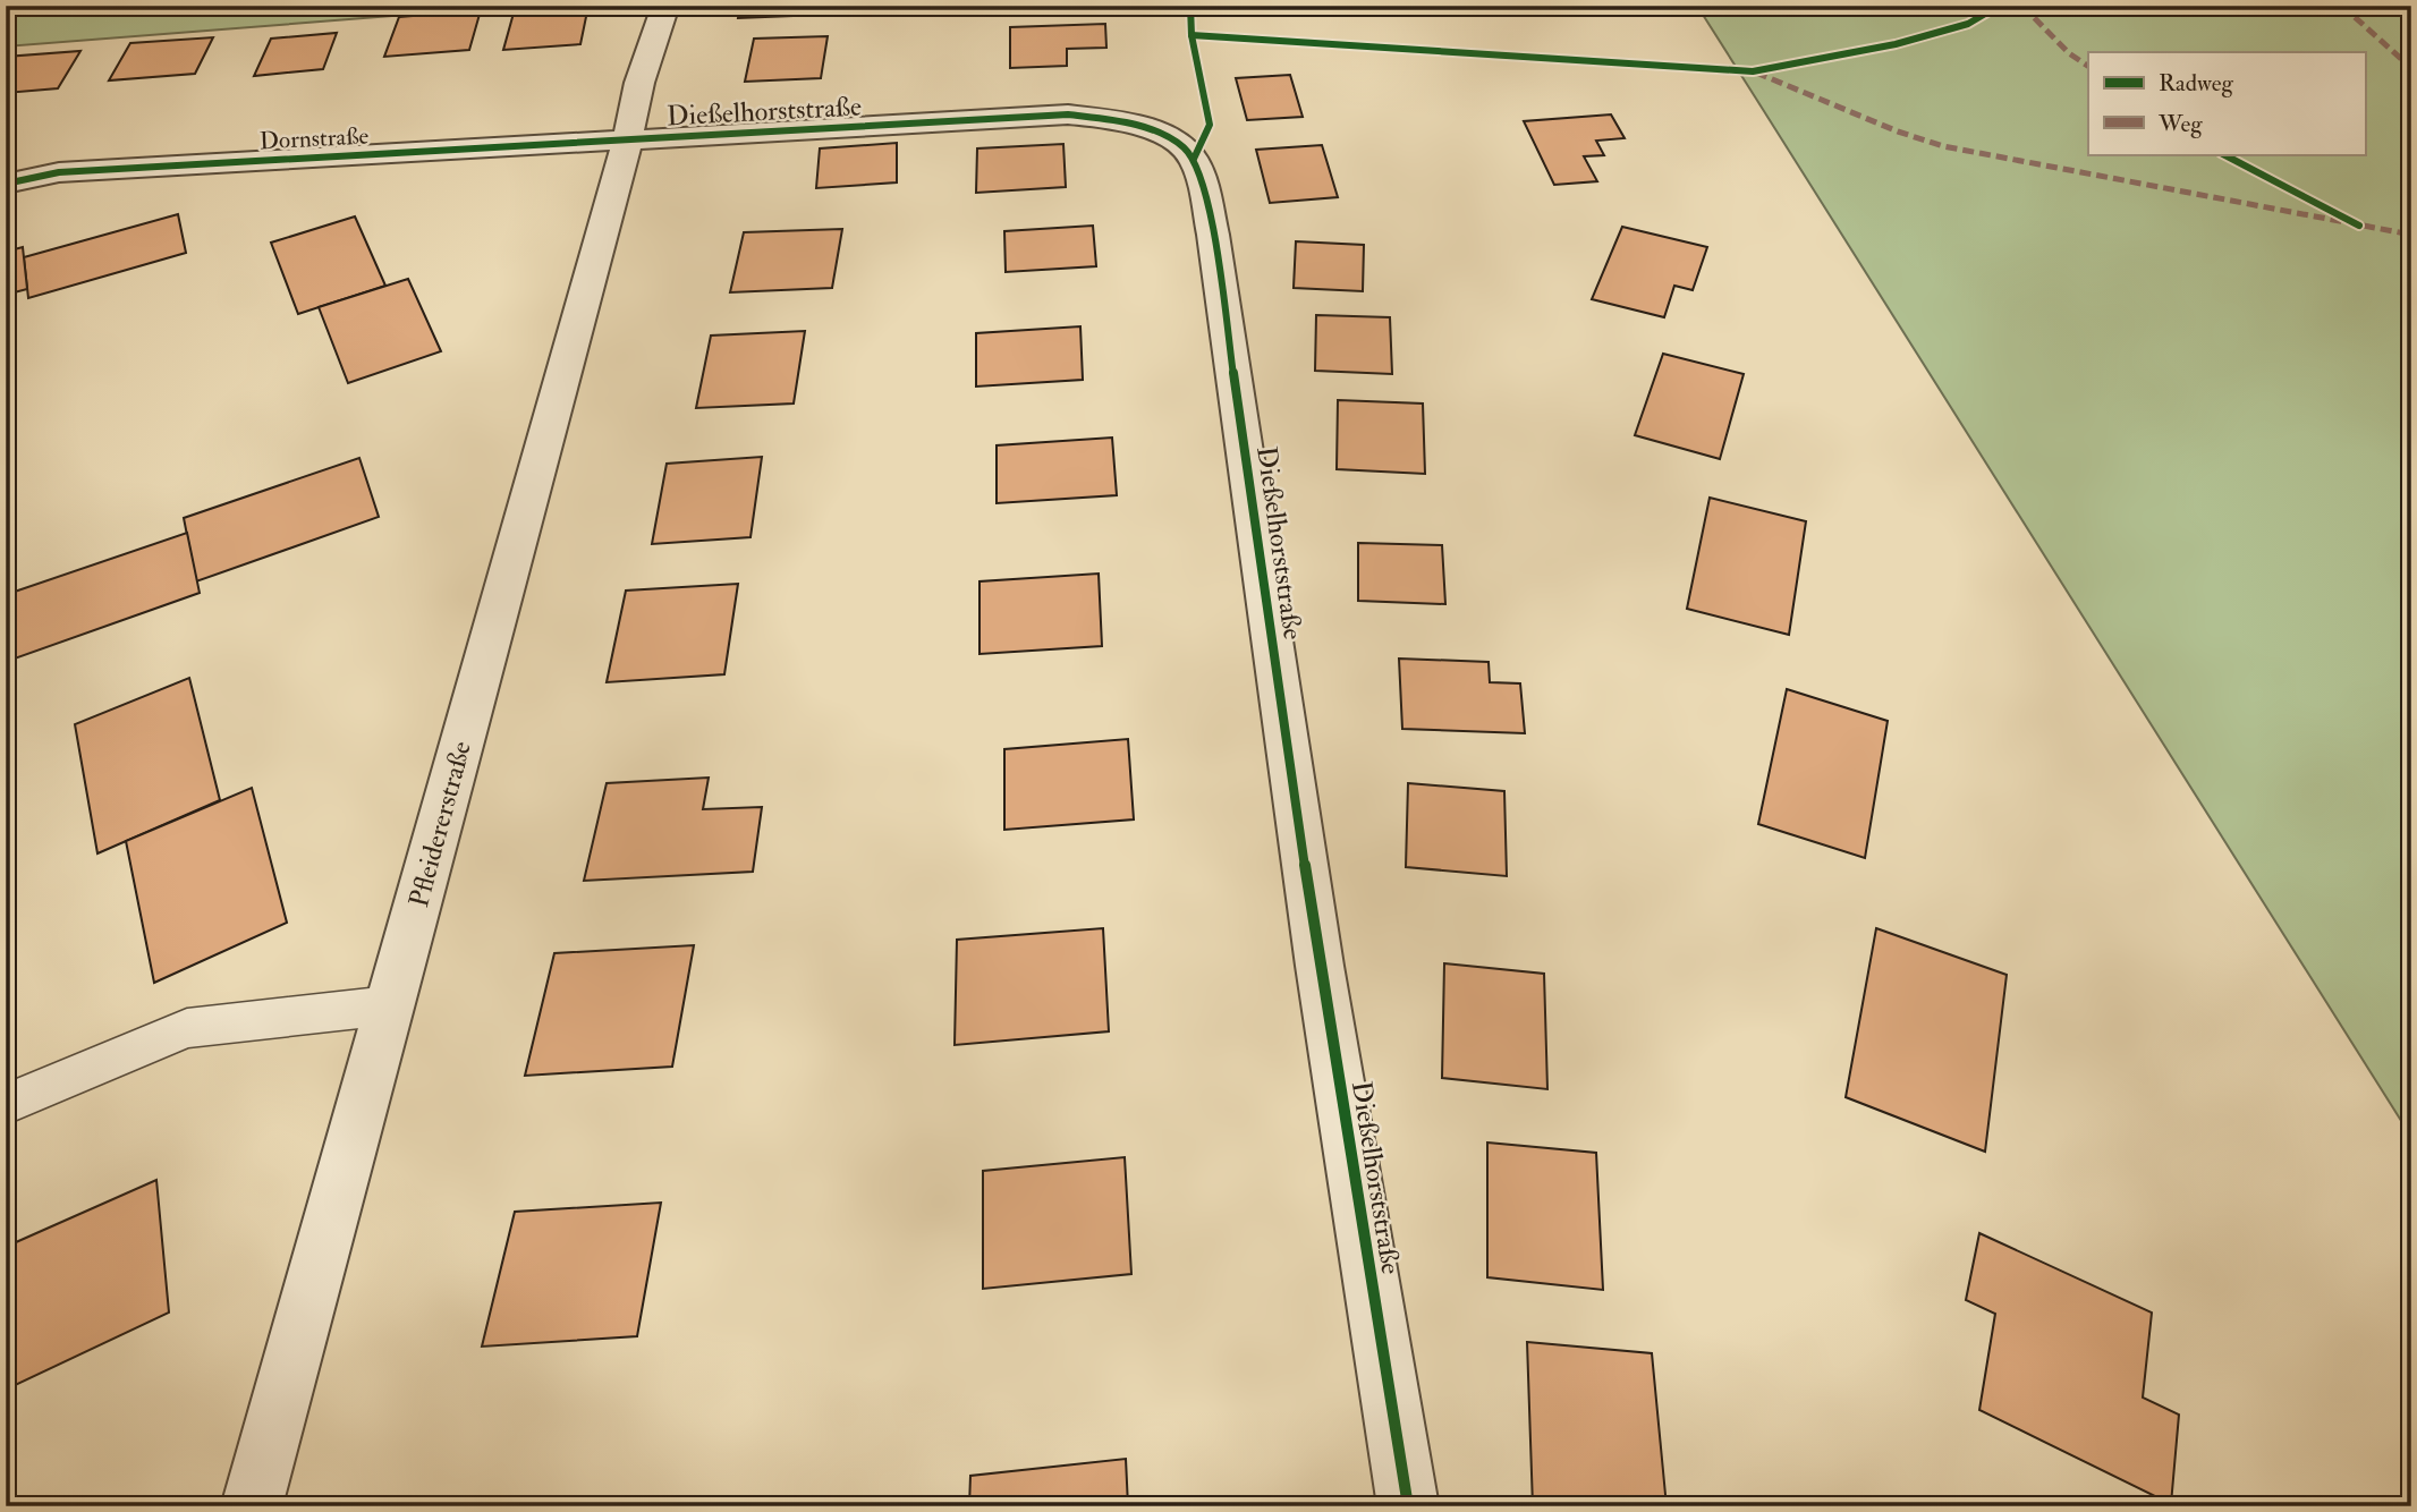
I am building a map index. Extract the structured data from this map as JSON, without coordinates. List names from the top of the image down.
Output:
{
  "streets": {
    "street": ["Dießelhorststraße", "Dornstraße", "Pfleidererstraße"]
  },
  "crossings": [
    ["Dießelhorststraße", "Dornstraße"],
    ["Dießelhorststraße", "Pfleidererstraße"],
    ["Dornstraße", "Pfleidererstraße"]
  ],
  "legend": ["Radweg", "Weg"]
}
